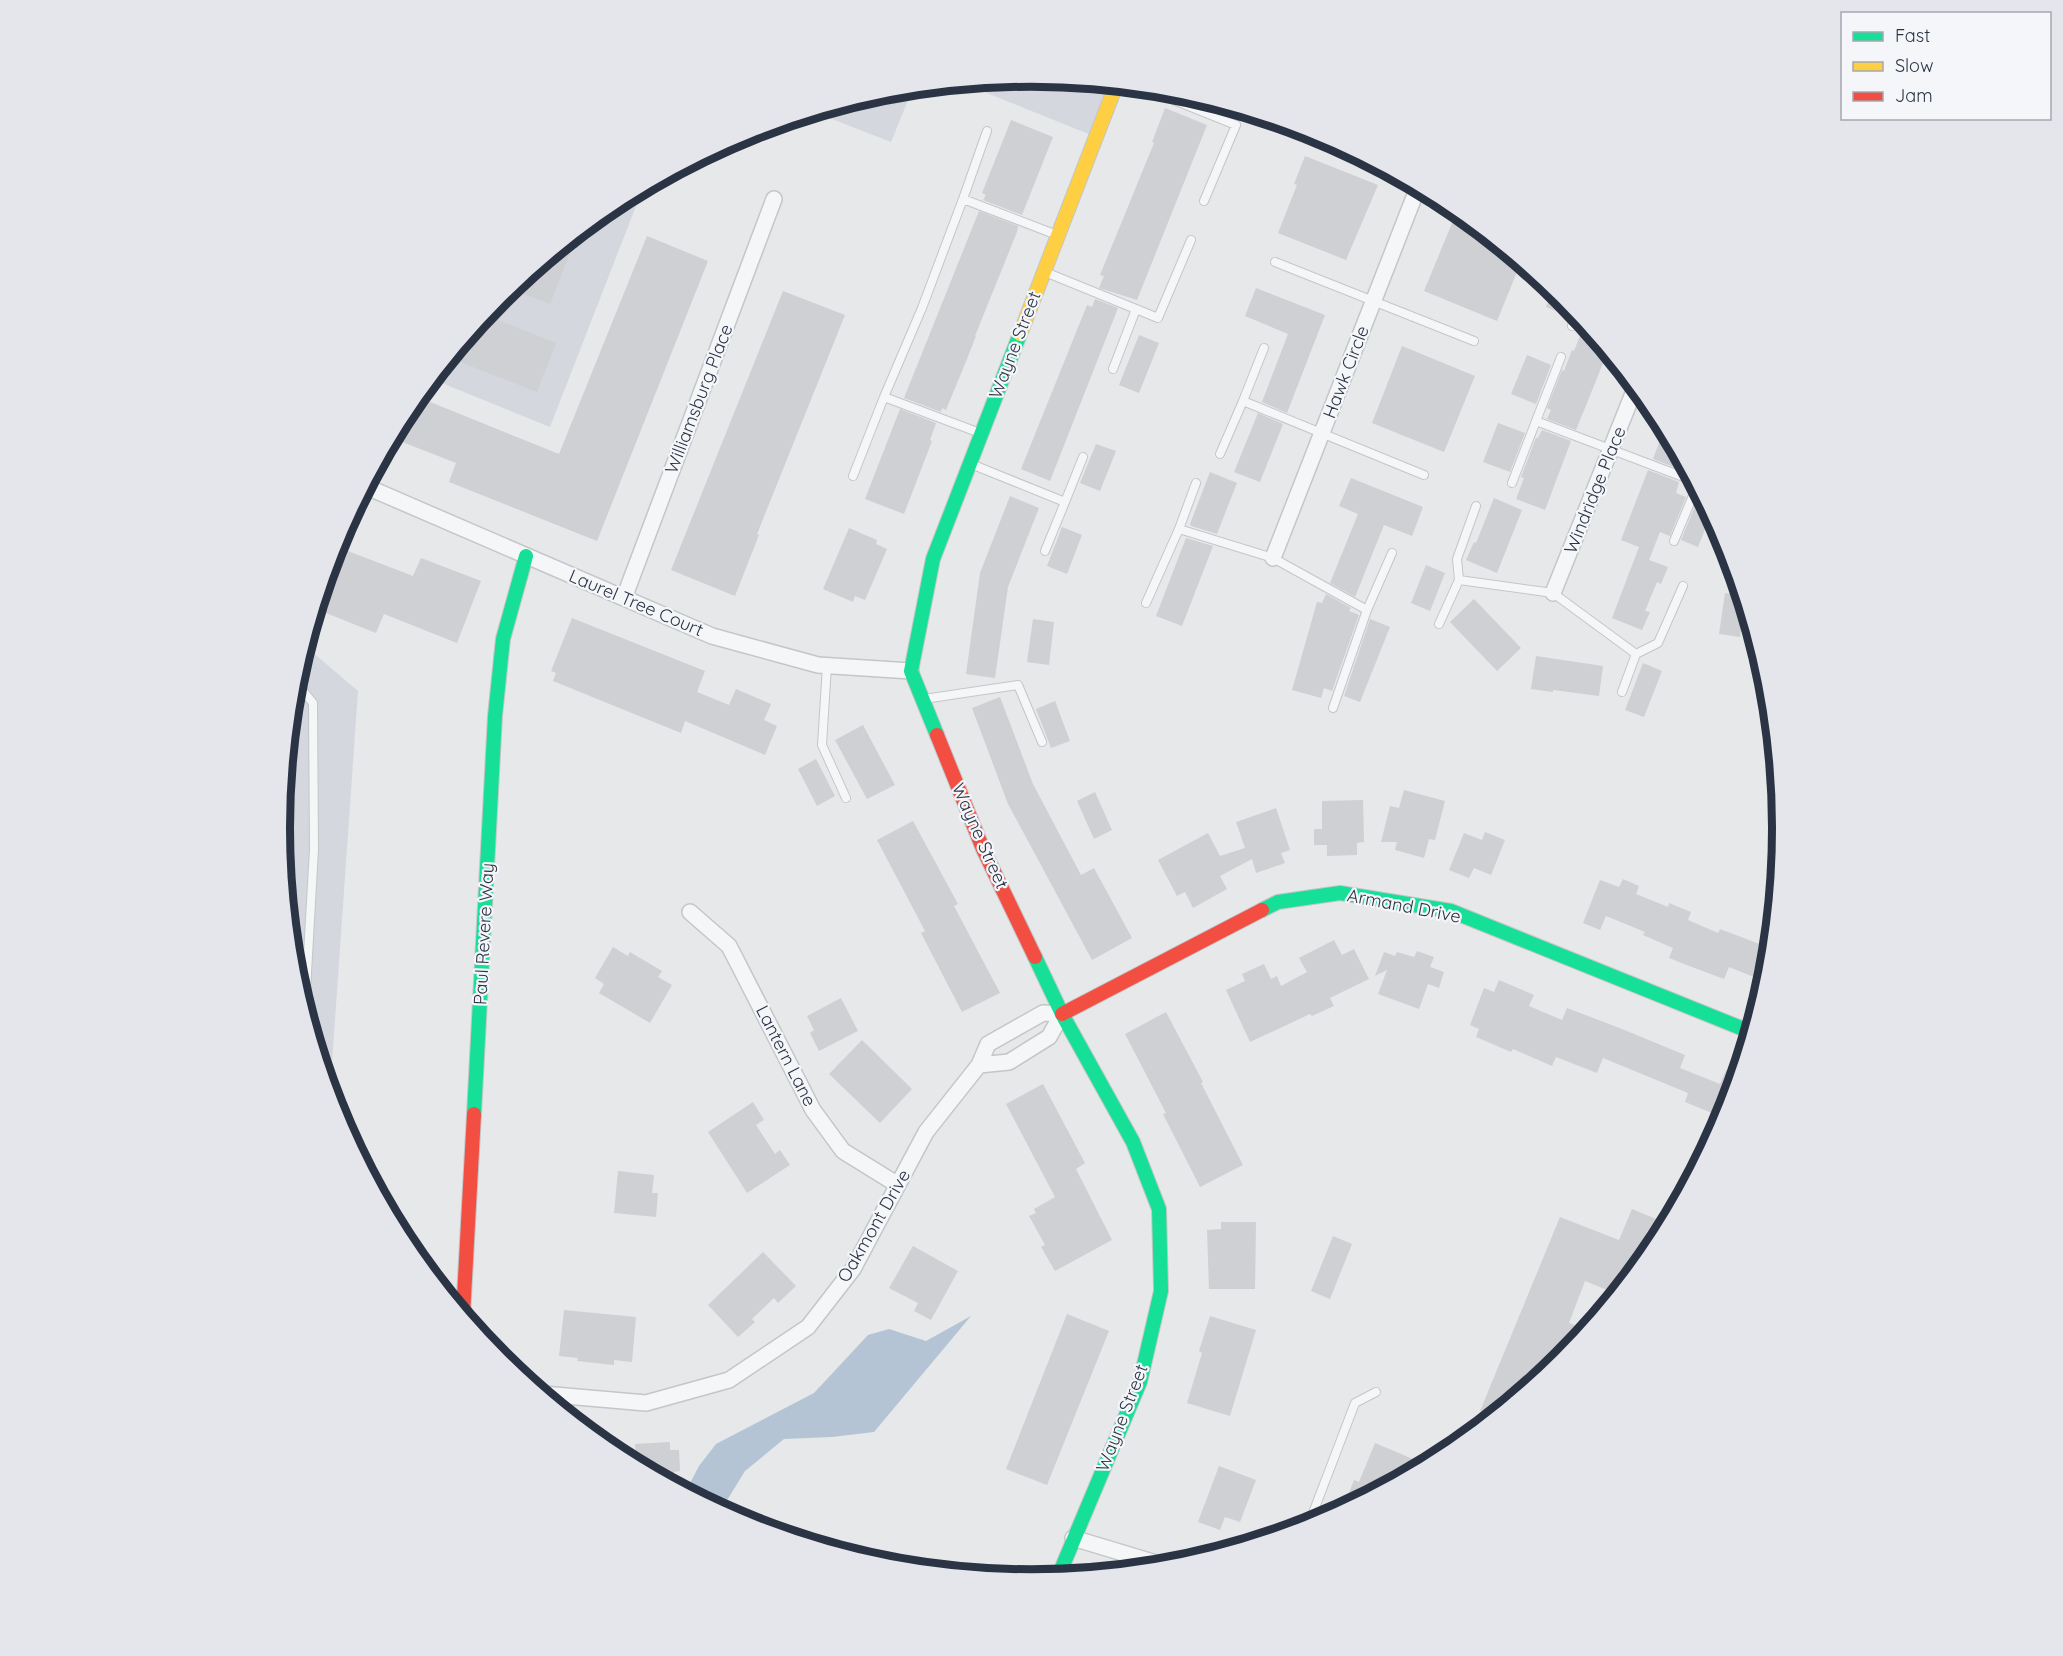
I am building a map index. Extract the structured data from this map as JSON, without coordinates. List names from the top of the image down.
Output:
{
  "streets": {
    "street": [
      "Wayne Street",
      "Hawk Circle",
      "Williamsburg Place",
      "Windridge Place",
      "Laurel Tree Court",
      "Armand Drive",
      "Paul Revere Way",
      "Lantern Lane",
      "Oakmont Drive"
    ]
  },
  "crossings": [
    ["Wayne Street", "Laurel Tree Court"],
    ["Wayne Street", "Armand Drive"],
    ["Wayne Street", "Oakmont Drive"],
    ["Williamsburg Place", "Laurel Tree Court"],
    ["Laurel Tree Court", "Paul Revere Way"],
    ["Armand Drive", "Oakmont Drive"],
    ["Lantern Lane", "Oakmont Drive"]
  ],
  "legend": ["Fast", "Slow", "Jam"]
}
